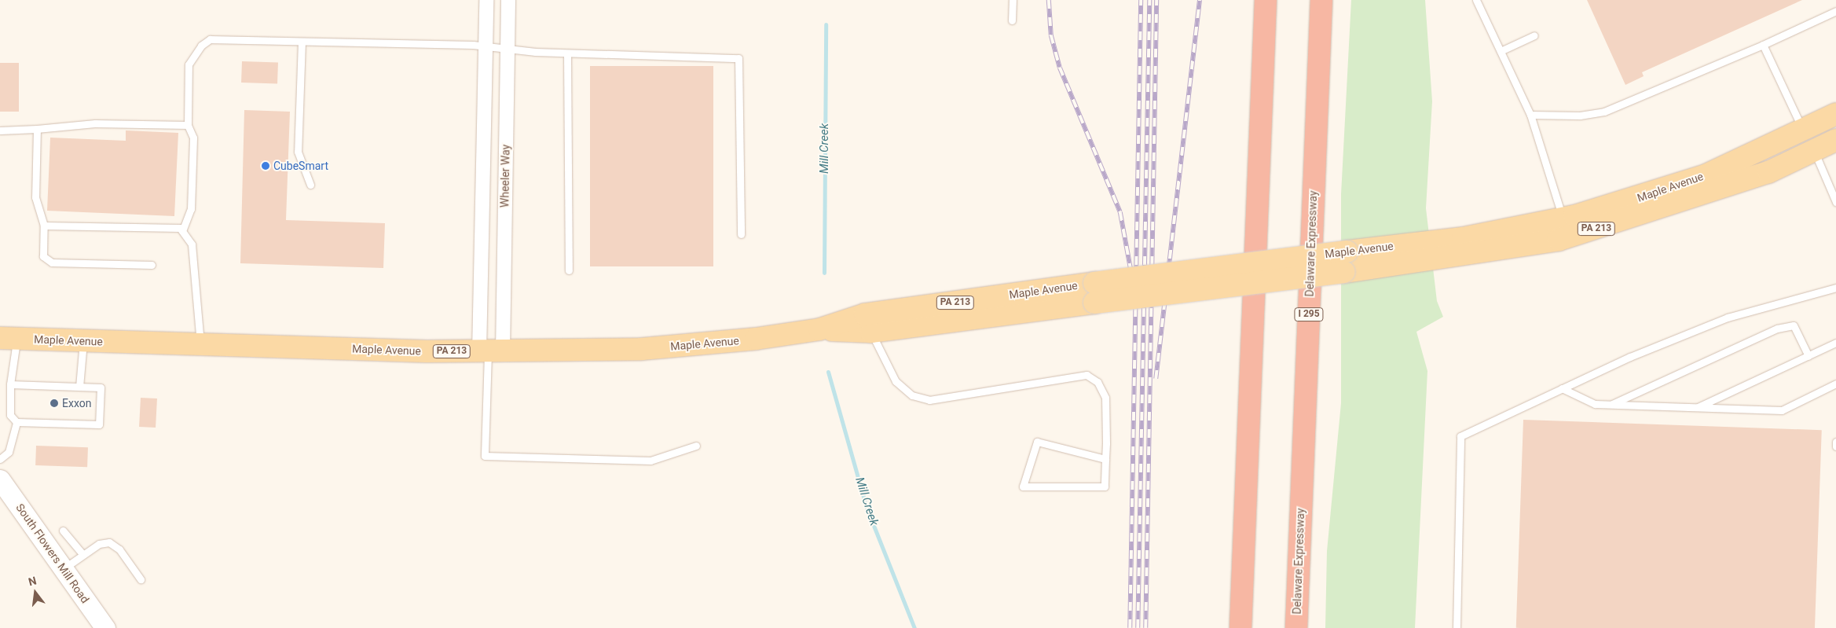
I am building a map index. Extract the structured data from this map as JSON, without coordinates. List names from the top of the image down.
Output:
{
  "streets": {
    "highway": ["Delaware Expressway", "I 295"],
    "main road": ["Maple Avenue", "PA 213", "South Flowers Mill Road"],
    "street": ["Wheeler Way"]
  },
  "crossings": [
    ["Wheeler Way", "Maple Avenue"]
  ],
  "water": ["Mill Creek"],
  "places": ["CubeSmart", "Exxon"],
  "north": "top"
}
